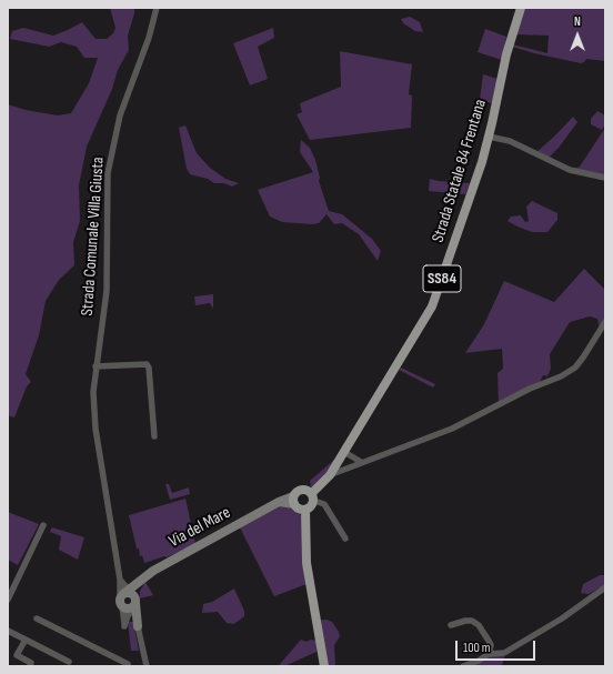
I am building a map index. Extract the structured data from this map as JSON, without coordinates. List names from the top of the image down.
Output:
{
  "streets": {
    "main road": ["Strada Statale 84 Frentana", "SS84"],
    "street": ["Strada Comunale Villa Giusta", "Via del Mare"]
  },
  "crossings": [
    ["Strada Statale 84 Frentana", "Via del Mare"],
    ["Strada Comunale Villa Giusta", "Via del Mare"]
  ],
  "scale_bar": "100 m",
  "north": "top"
}
